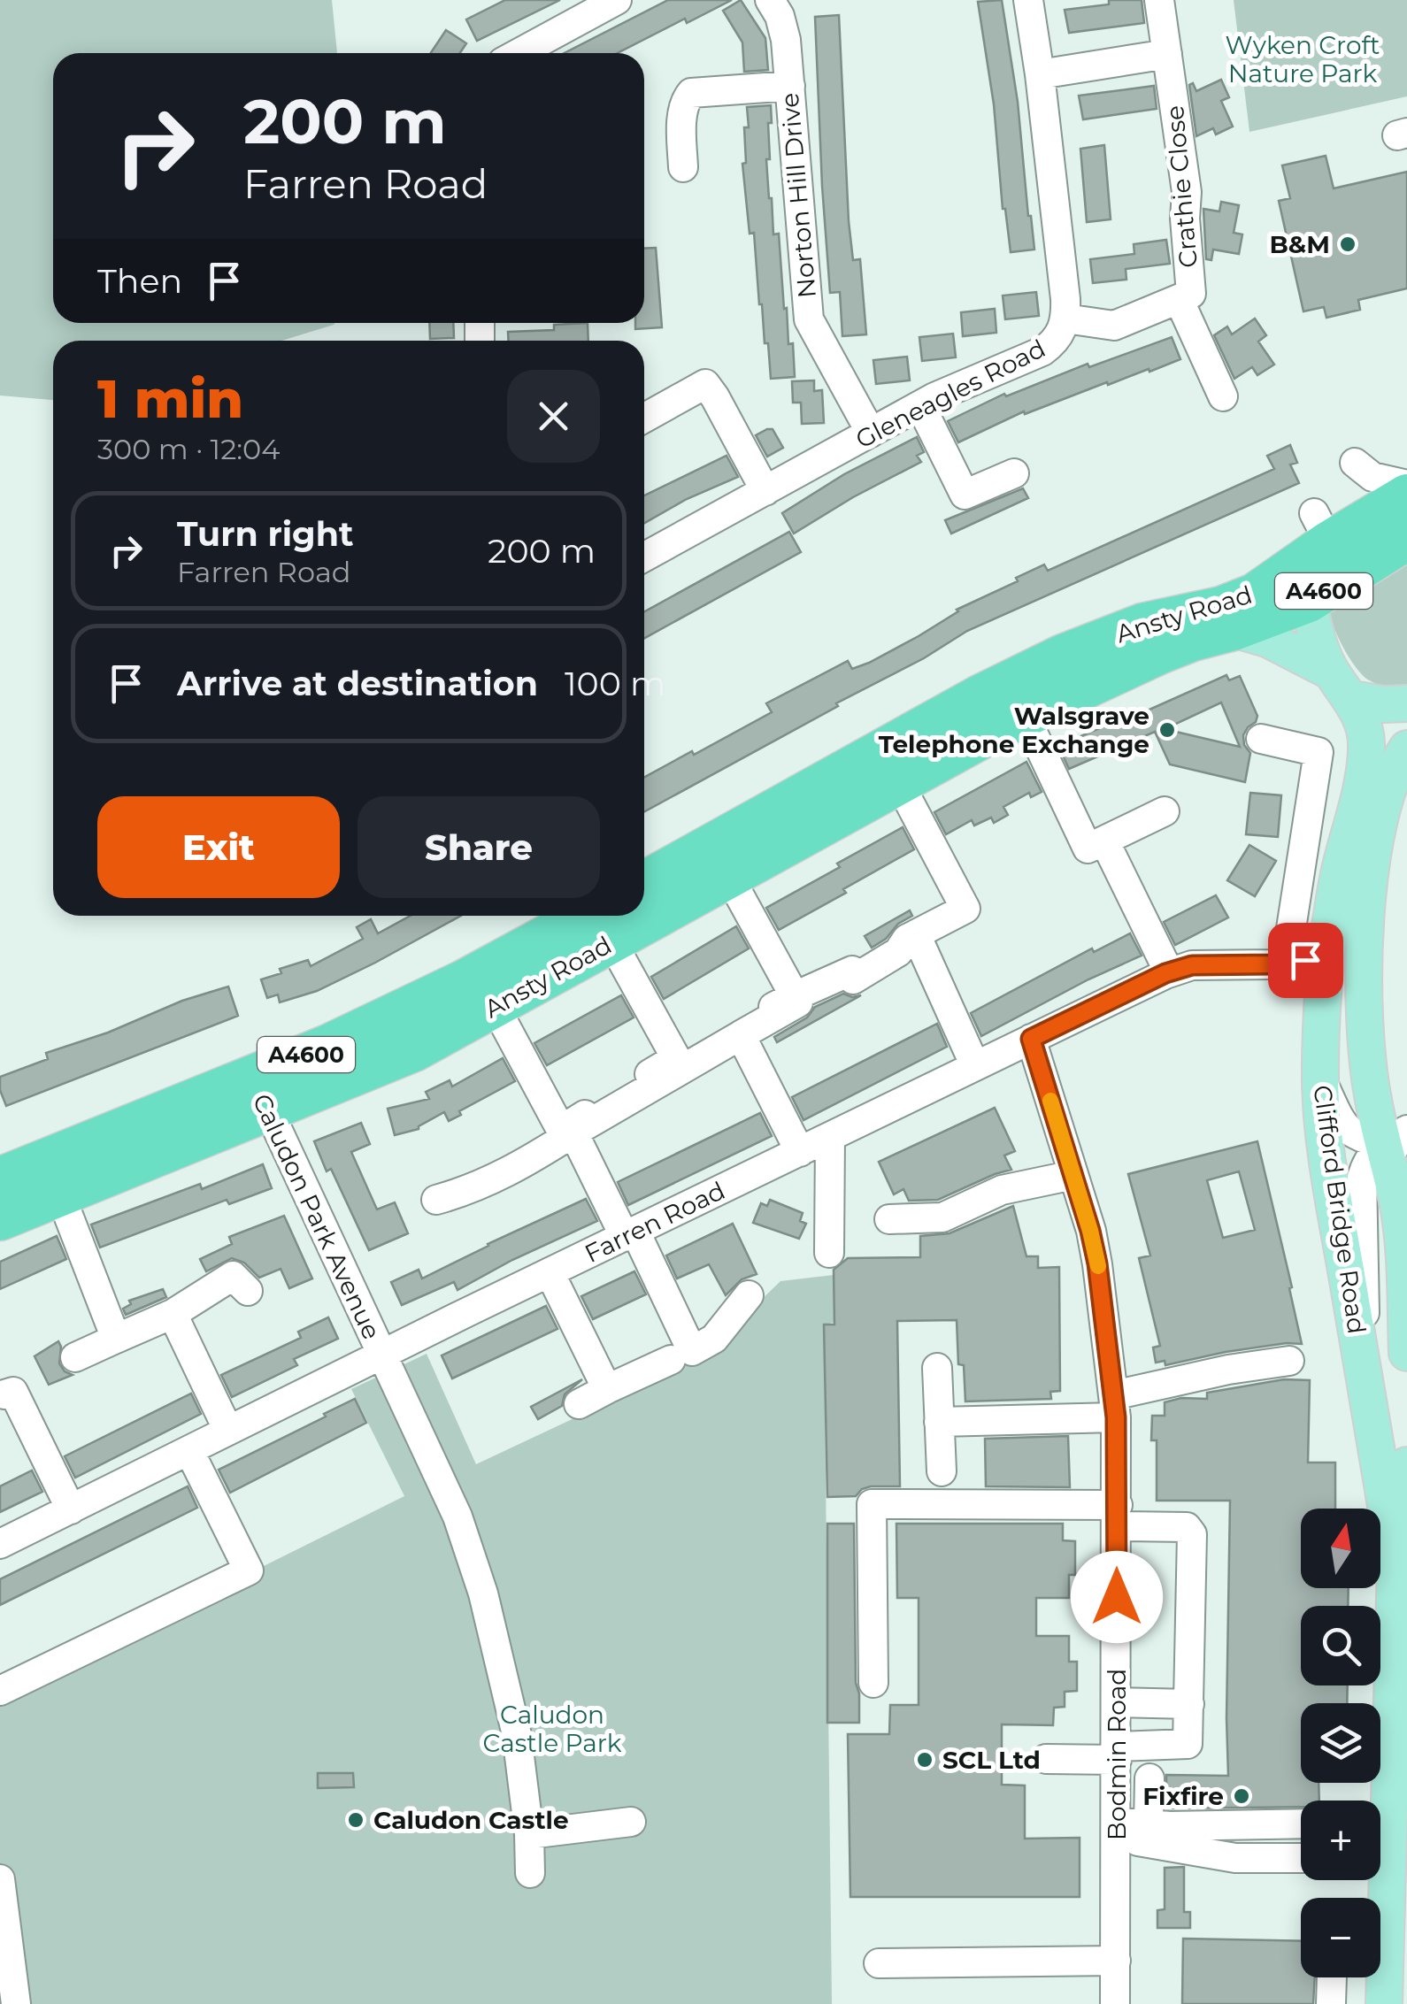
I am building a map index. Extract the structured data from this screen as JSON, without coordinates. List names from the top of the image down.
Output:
{
  "streets": {
    "highway": ["A4600", "Ansty Road"],
    "main road": ["Clifford Bridge Road"],
    "street": [
      "Crathie Close",
      "Norton Hill Drive",
      "Gleneagles Road",
      "Caludon Park Avenue",
      "Farren Road",
      "Bodmin Road"
    ]
  },
  "crossings": [
    ["Crathie Close", "Gleneagles Road"],
    ["Norton Hill Drive", "Gleneagles Road"],
    ["A4600", "Ansty Road"],
    ["A4600", "Clifford Bridge Road"],
    ["Ansty Road", "Clifford Bridge Road"],
    ["Ansty Road", "Caludon Park Avenue"],
    ["Clifford Bridge Road", "Farren Road"],
    ["Caludon Park Avenue", "Farren Road"],
    ["Farren Road", "Bodmin Road"]
  ],
  "parks": ["Wyken Croft Nature Park", "Caludon Castle Park"],
  "places": [
    "B&M",
    "Walsgrave Telephone Exchange",
    "SCL Ltd",
    "Fixfire",
    "Caludon Castle"
  ],
  "north": "top",
  "page": {
    "turn": ["200 m", "Farren Road"],
    "then": "Then",
    "heading": ["1 min", "300 m · 12:04"],
    "list": [
      {
        "name": "Turn right",
        "note": "Farren Road",
        "value": "200 m"
      },
      {
        "name": "Arrive at destination",
        "value": "100 m"
      }
    ],
    "buttons": ["Exit", "Share"],
    "map_buttons": ["+", "−"]
  }
}
